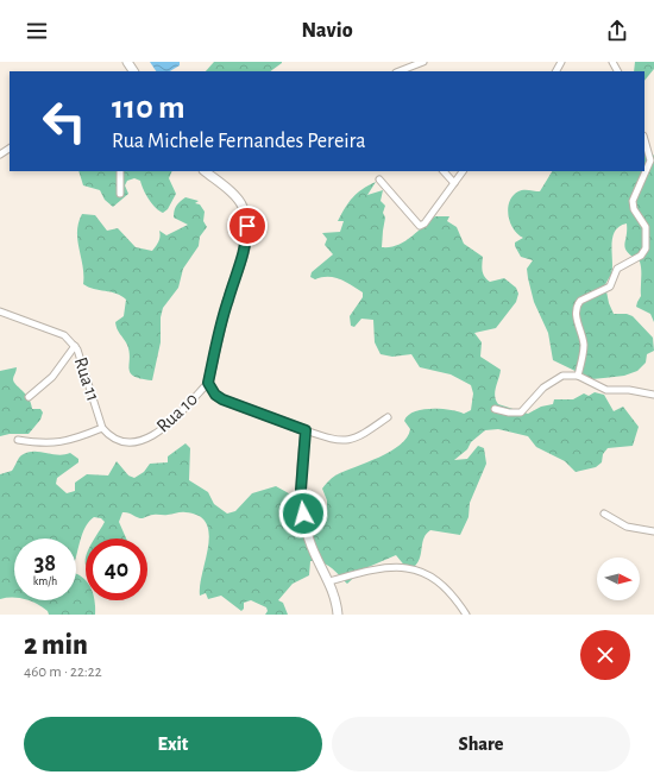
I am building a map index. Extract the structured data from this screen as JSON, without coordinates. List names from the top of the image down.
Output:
{
  "streets": {
    "street": ["Rua 11", "Rua 10"]
  },
  "crossings": [
    ["Rua 11", "Rua 10"]
  ],
  "north": "right",
  "page": {
    "header": "Navio",
    "turn": ["110 m", "Rua Michele Fernandes Pereira"],
    "speed": "38 km/h",
    "limit": "40",
    "heading": ["2 min", "460 m · 22:22"],
    "buttons": ["Exit", "Share"]
  }
}
